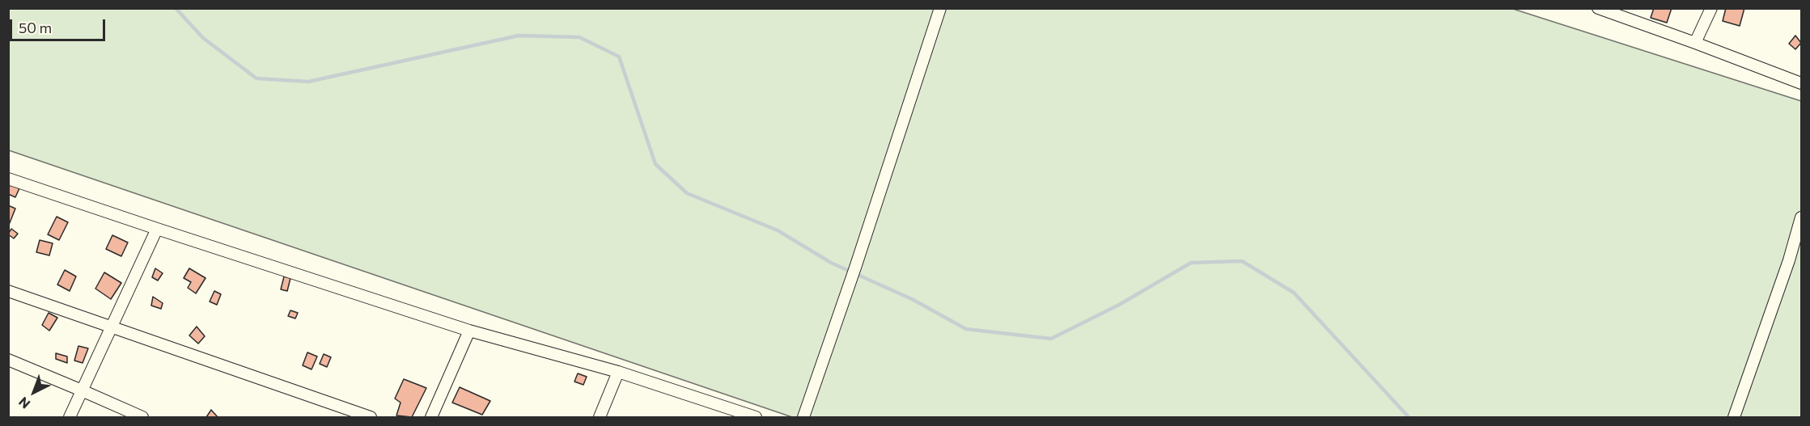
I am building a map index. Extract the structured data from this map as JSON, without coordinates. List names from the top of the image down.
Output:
{
  "scale_bar": "50 m",
  "north": "bottom left"
}
